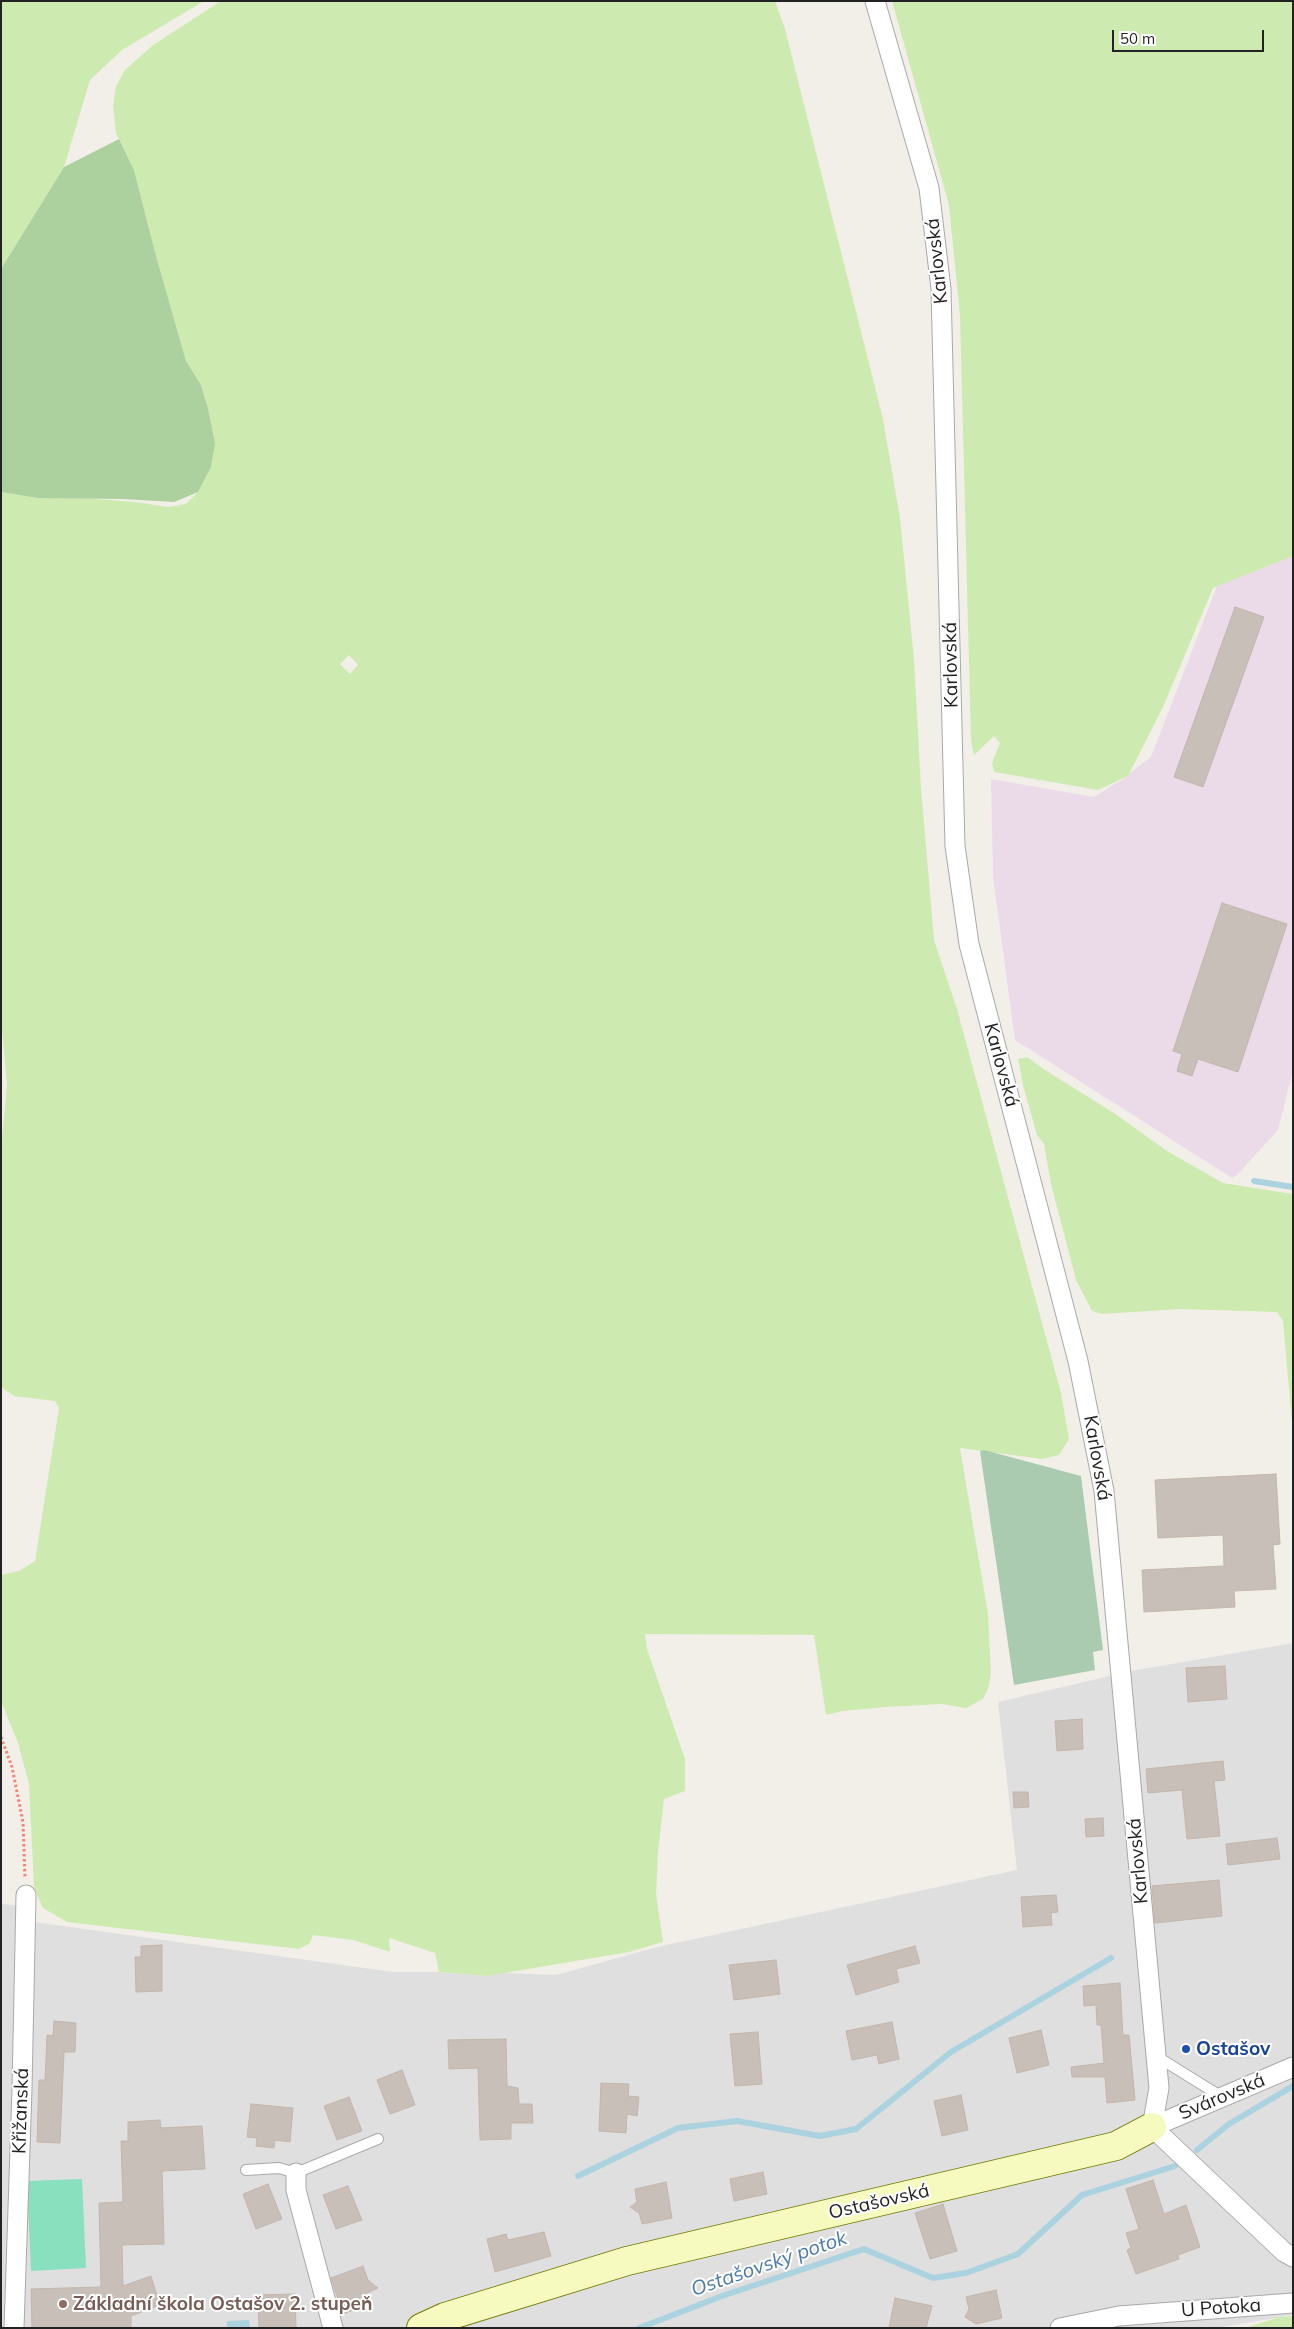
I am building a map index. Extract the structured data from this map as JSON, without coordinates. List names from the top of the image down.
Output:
{
  "streets": {
    "street": [
      "Karlovská",
      "Svárovská",
      "Křižanská",
      "Ostašovská",
      "U Potoka"
    ]
  },
  "crossings": [
    ["Karlovská", "Svárovská"],
    ["Karlovská", "Ostašovská"],
    ["Svárovská", "Ostašovská"]
  ],
  "water": ["Ostašovský potok"],
  "places": ["Ostašov", "Základní škola Ostašov 2. stupeň"],
  "scale_bar": "50 m"
}
